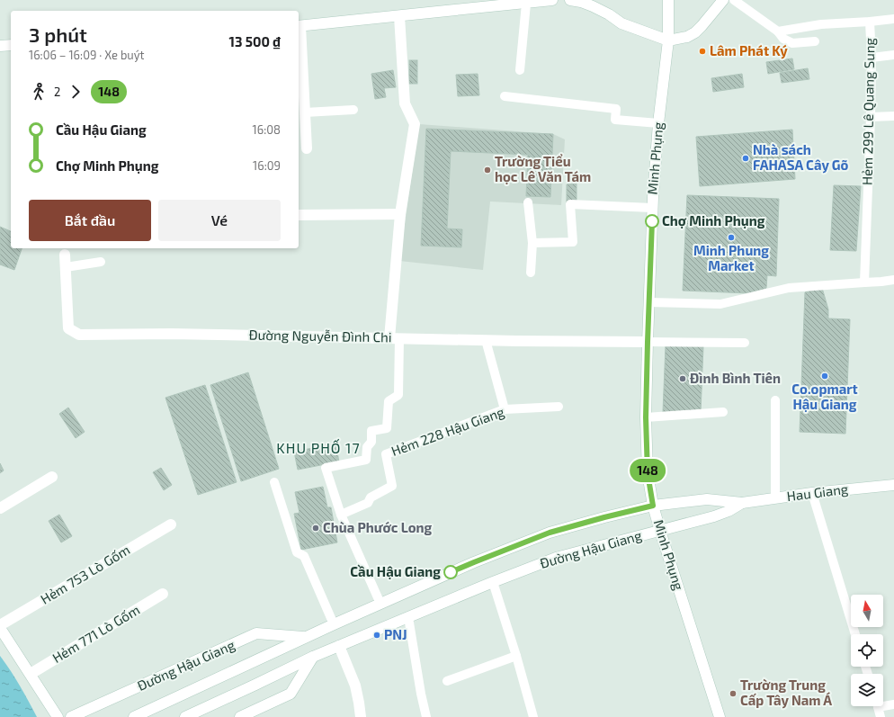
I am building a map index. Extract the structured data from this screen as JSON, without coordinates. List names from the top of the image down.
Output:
{
  "streets": {
    "street": [
      "Minh Phụng",
      "Đường Nguyễn Đình Chi",
      "Hau Giang",
      "Đường Hậu Giang",
      "Hẻm 753 Lò Gốm",
      "Hẻm 771 Lò Gốm"
    ],
    "lane": ["Hẻm 299 Lê Quang Sung", "Hẻm 228 Hậu Giang"]
  },
  "crossings": [
    ["Minh Phụng", "Đường Nguyễn Đình Chi"],
    ["Minh Phụng", "Đường Hậu Giang"],
    ["Đường Nguyễn Đình Chi", "Hẻm 228 Hậu Giang"],
    ["Hẻm 228 Hậu Giang", "Đường Hậu Giang"],
    ["Hau Giang", "Đường Hậu Giang"]
  ],
  "districts": ["KHU PHỐ 17"],
  "places": [
    "Lâm Phát Ký",
    "Nhà sách FAHASA Cây Gõ",
    "Trường Tiểu học Lê Văn Tám",
    "Chợ Minh Phụng",
    "Minh Phung Market",
    "Co.opmart Hậu Giang",
    "Đình Bình Tiên",
    "Chùa Phước Long",
    "Cầu Hậu Giang",
    "PNJ",
    "Trường Trung Cấp Tây Nam Á"
  ],
  "lines": ["bus line 148"],
  "north": "top",
  "page": {
    "on_map": "148",
    "heading": ["3 phút", "16:06 – 16:09 · Xe buýt", "13 500 ₫"],
    "legs": ["2", "148"],
    "list": [
      {
        "name": "Cầu Hậu Giang",
        "value": "16:08"
      },
      {
        "name": "Chợ Minh Phụng",
        "value": "16:09"
      }
    ],
    "buttons": ["Bắt đầu", "Vé"]
  }
}
